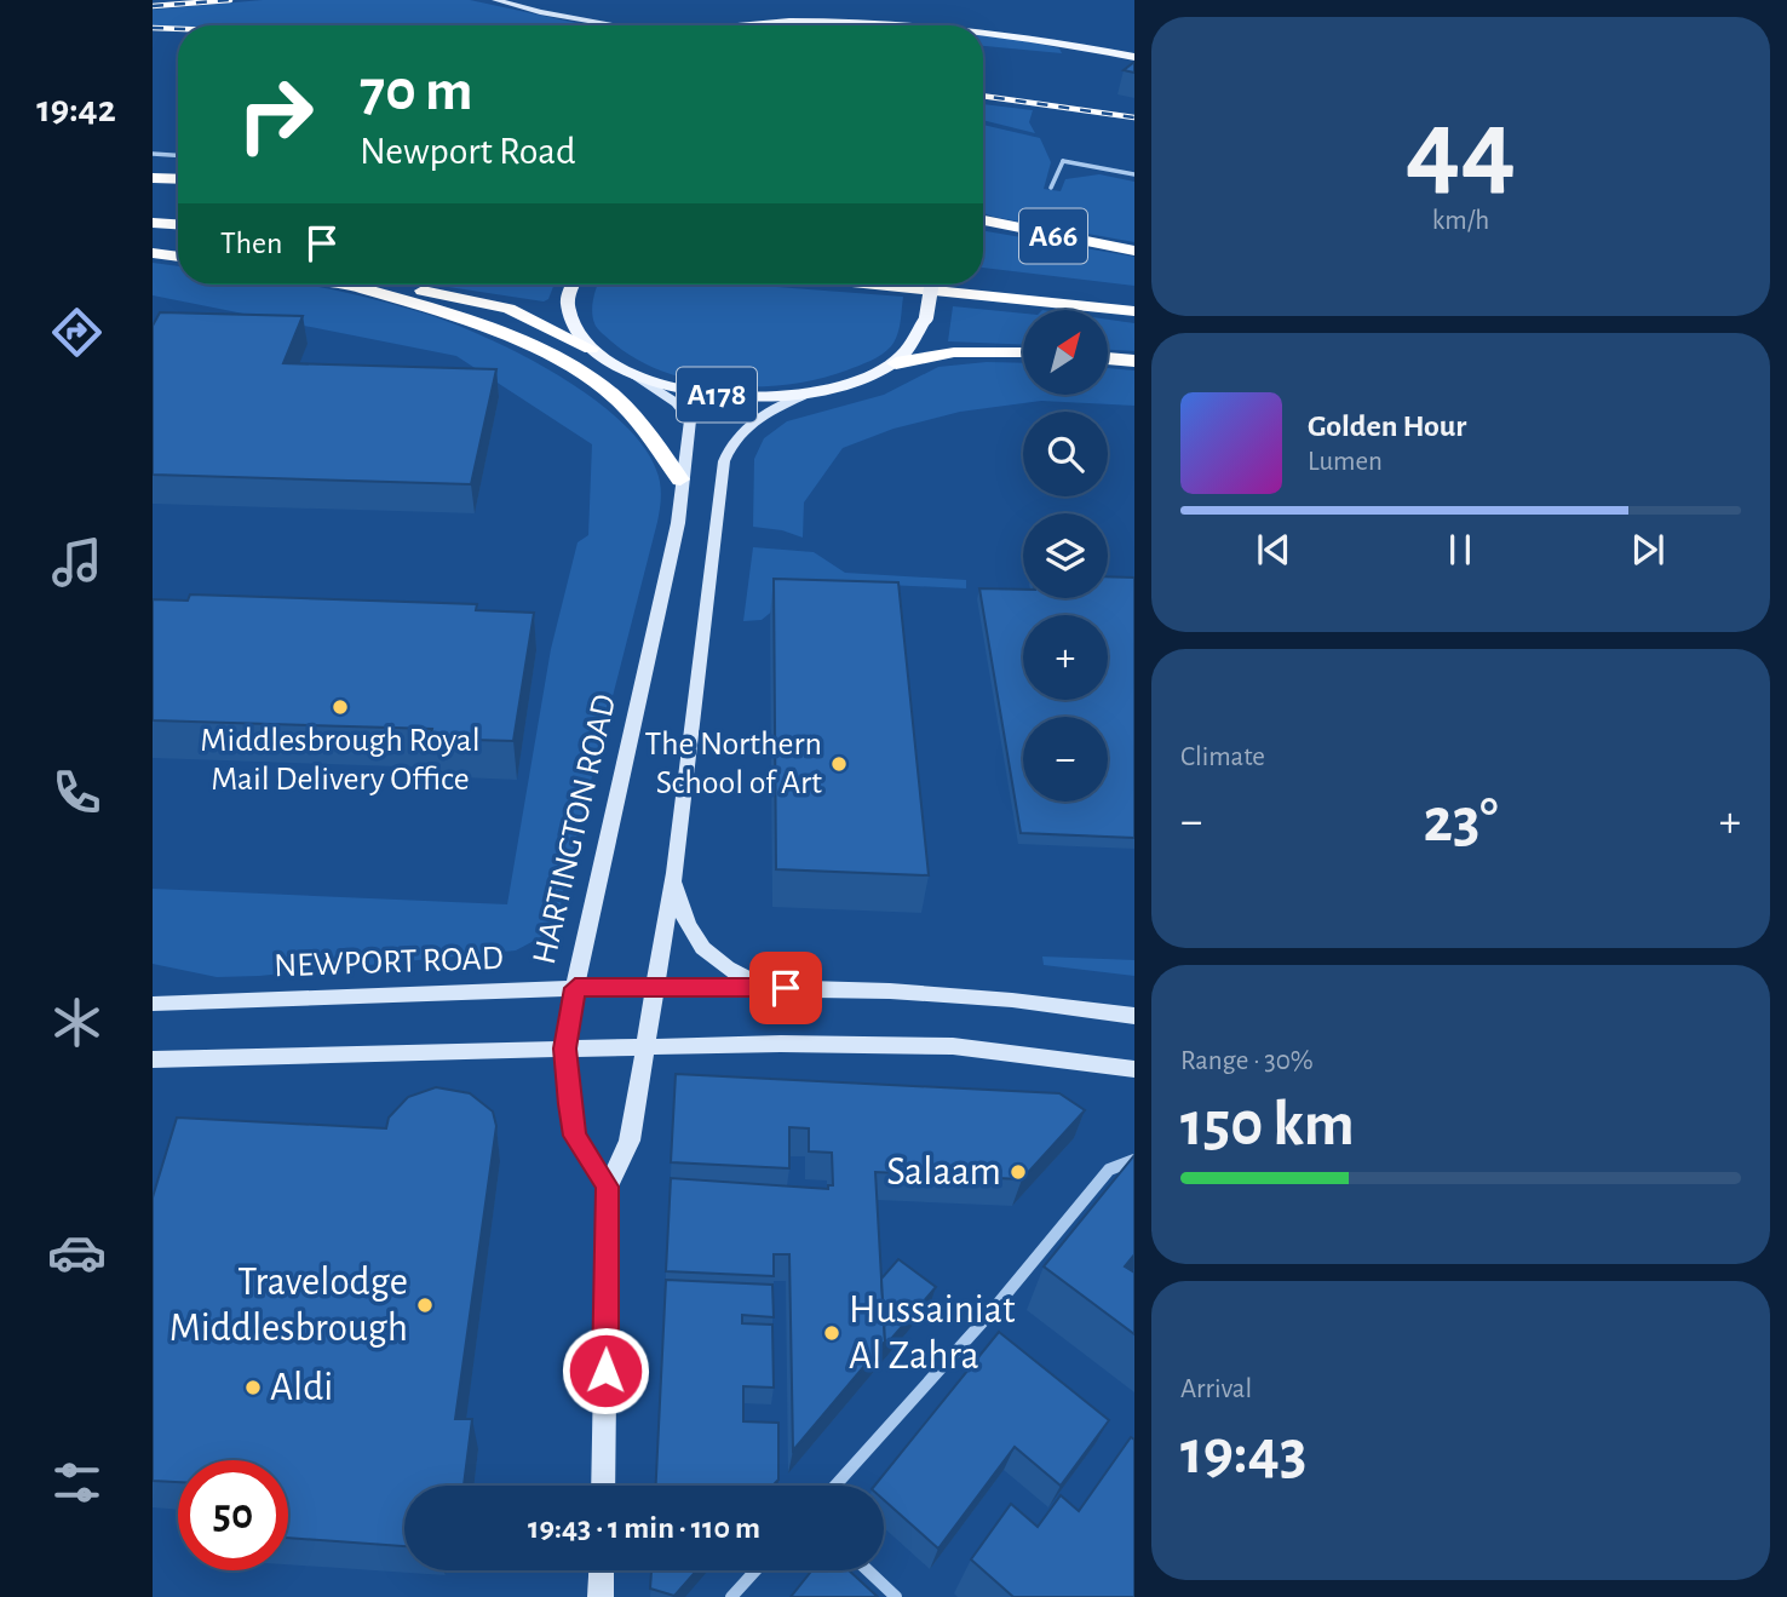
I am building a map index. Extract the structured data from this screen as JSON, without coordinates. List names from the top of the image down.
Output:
{
  "streets": {
    "highway": ["A66"],
    "main road": ["A178", "HARTINGTON ROAD", "NEWPORT ROAD"]
  },
  "crossings": [
    ["A178", "HARTINGTON ROAD"],
    ["HARTINGTON ROAD", "NEWPORT ROAD"]
  ],
  "places": [
    "Middlesbrough Royal Mail Delivery Office",
    "The Northern School of Art",
    "Salaam",
    "Travelodge Middlesbrough",
    "Hussainiat Al Zahra",
    "Aldi"
  ],
  "north": "top right",
  "page": {
    "tabs": "19:42",
    "tile": [
      ["44", "km/h"],
      "Climate",
      ["Range · 30%", "150 km"],
      ["Arrival", "19:43"]
    ],
    "turn": ["70 m", "Newport Road"],
    "then": "Then",
    "map_buttons": ["+", "−"],
    "song": ["Golden Hour", "Lumen"],
    "heat": ["−", "23°", "+"],
    "limit": "50",
    "trip": "19:43 · 1 min · 110 m"
  }
}
